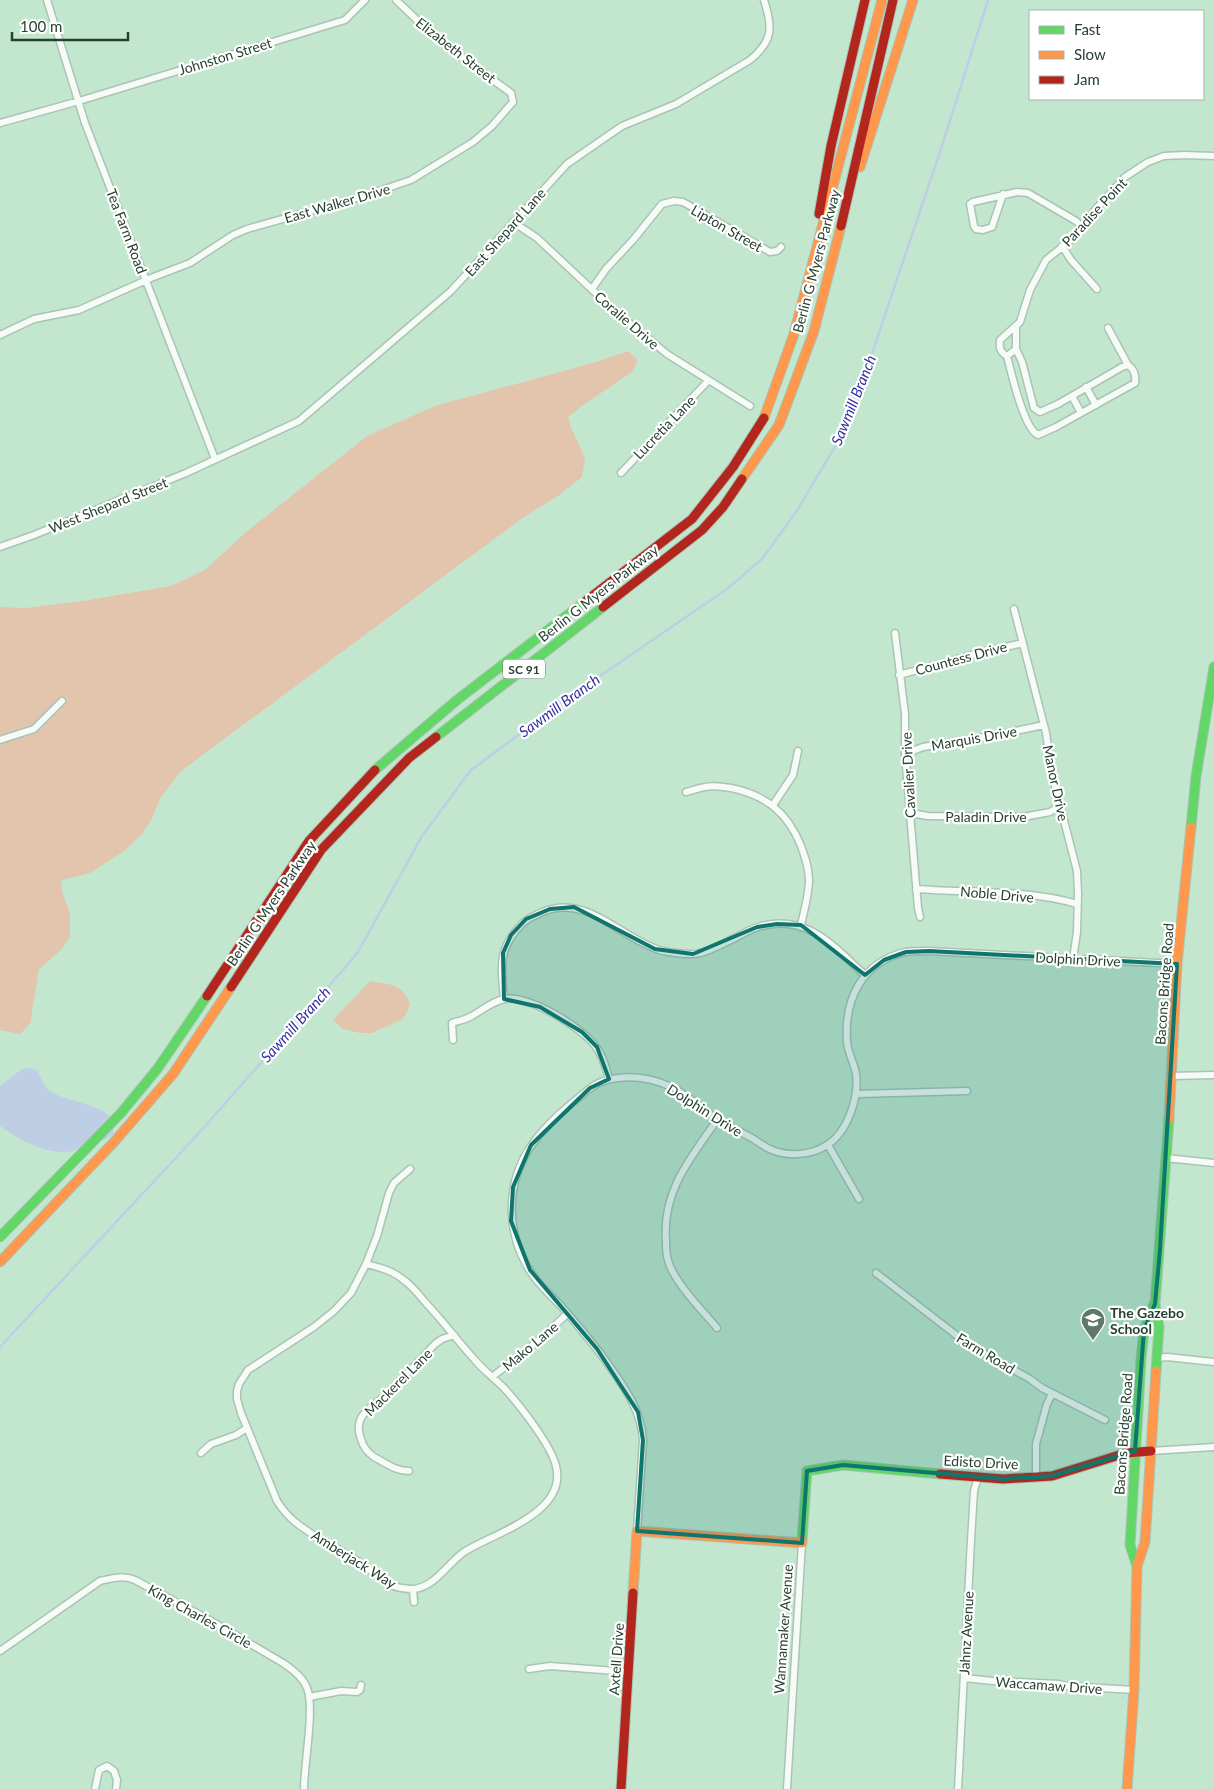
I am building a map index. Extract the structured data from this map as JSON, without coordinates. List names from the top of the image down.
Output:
{
  "streets": {
    "main road": [
      "Berlin G Myers Parkway",
      "SC 91",
      "Bacons Bridge Road",
      "Edisto Drive",
      "Wannamaker Avenue",
      "Axtell Drive"
    ],
    "street": [
      "Elizabeth Street",
      "Johnston Street",
      "East Walker Drive",
      "Paradise Point",
      "Lipton Street",
      "Tea Farm Road",
      "East Shepard Lane",
      "Coralie Drive",
      "Lucretia Lane",
      "West Shepard Street",
      "Countess Drive",
      "Marquis Drive",
      "Cavalier Drive",
      "Manor Drive",
      "Paladin Drive",
      "Noble Drive",
      "Dolphin Drive",
      "Mako Lane",
      "Farm Road",
      "Mackerel Lane",
      "Amberjack Way",
      "King Charles Circle",
      "Jahnz Avenue",
      "Waccamaw Drive"
    ]
  },
  "crossings": [
    ["Elizabeth Street", "East Walker Drive"],
    ["Johnston Street", "Tea Farm Road"],
    ["East Walker Drive", "Tea Farm Road"],
    ["Lipton Street", "Coralie Drive"],
    ["Tea Farm Road", "East Shepard Lane"],
    ["Tea Farm Road", "West Shepard Street"],
    ["East Shepard Lane", "Coralie Drive"],
    ["East Shepard Lane", "West Shepard Street"],
    ["Coralie Drive", "Lucretia Lane"],
    ["Countess Drive", "Cavalier Drive"],
    ["Countess Drive", "Manor Drive"],
    ["Marquis Drive", "Cavalier Drive"],
    ["Marquis Drive", "Manor Drive"],
    ["Cavalier Drive", "Paladin Drive"],
    ["Cavalier Drive", "Noble Drive"],
    ["Manor Drive", "Paladin Drive"],
    ["Manor Drive", "Noble Drive"],
    ["Manor Drive", "Dolphin Drive"],
    ["Dolphin Drive", "Bacons Bridge Road"],
    ["Dolphin Drive", "Mako Lane"],
    ["Dolphin Drive", "Axtell Drive"],
    ["Bacons Bridge Road", "Edisto Drive"],
    ["Bacons Bridge Road", "Waccamaw Drive"],
    ["Mako Lane", "Amberjack Way"],
    ["Mackerel Lane", "Amberjack Way"],
    ["Edisto Drive", "Wannamaker Avenue"],
    ["Edisto Drive", "Jahnz Avenue"],
    ["Jahnz Avenue", "Waccamaw Drive"]
  ],
  "water": ["Sawmill Branch"],
  "places": {
    "school or university": ["The Gazebo School"]
  },
  "legend": ["Fast", "Slow", "Jam"],
  "scale_bar": "100 m"
}
